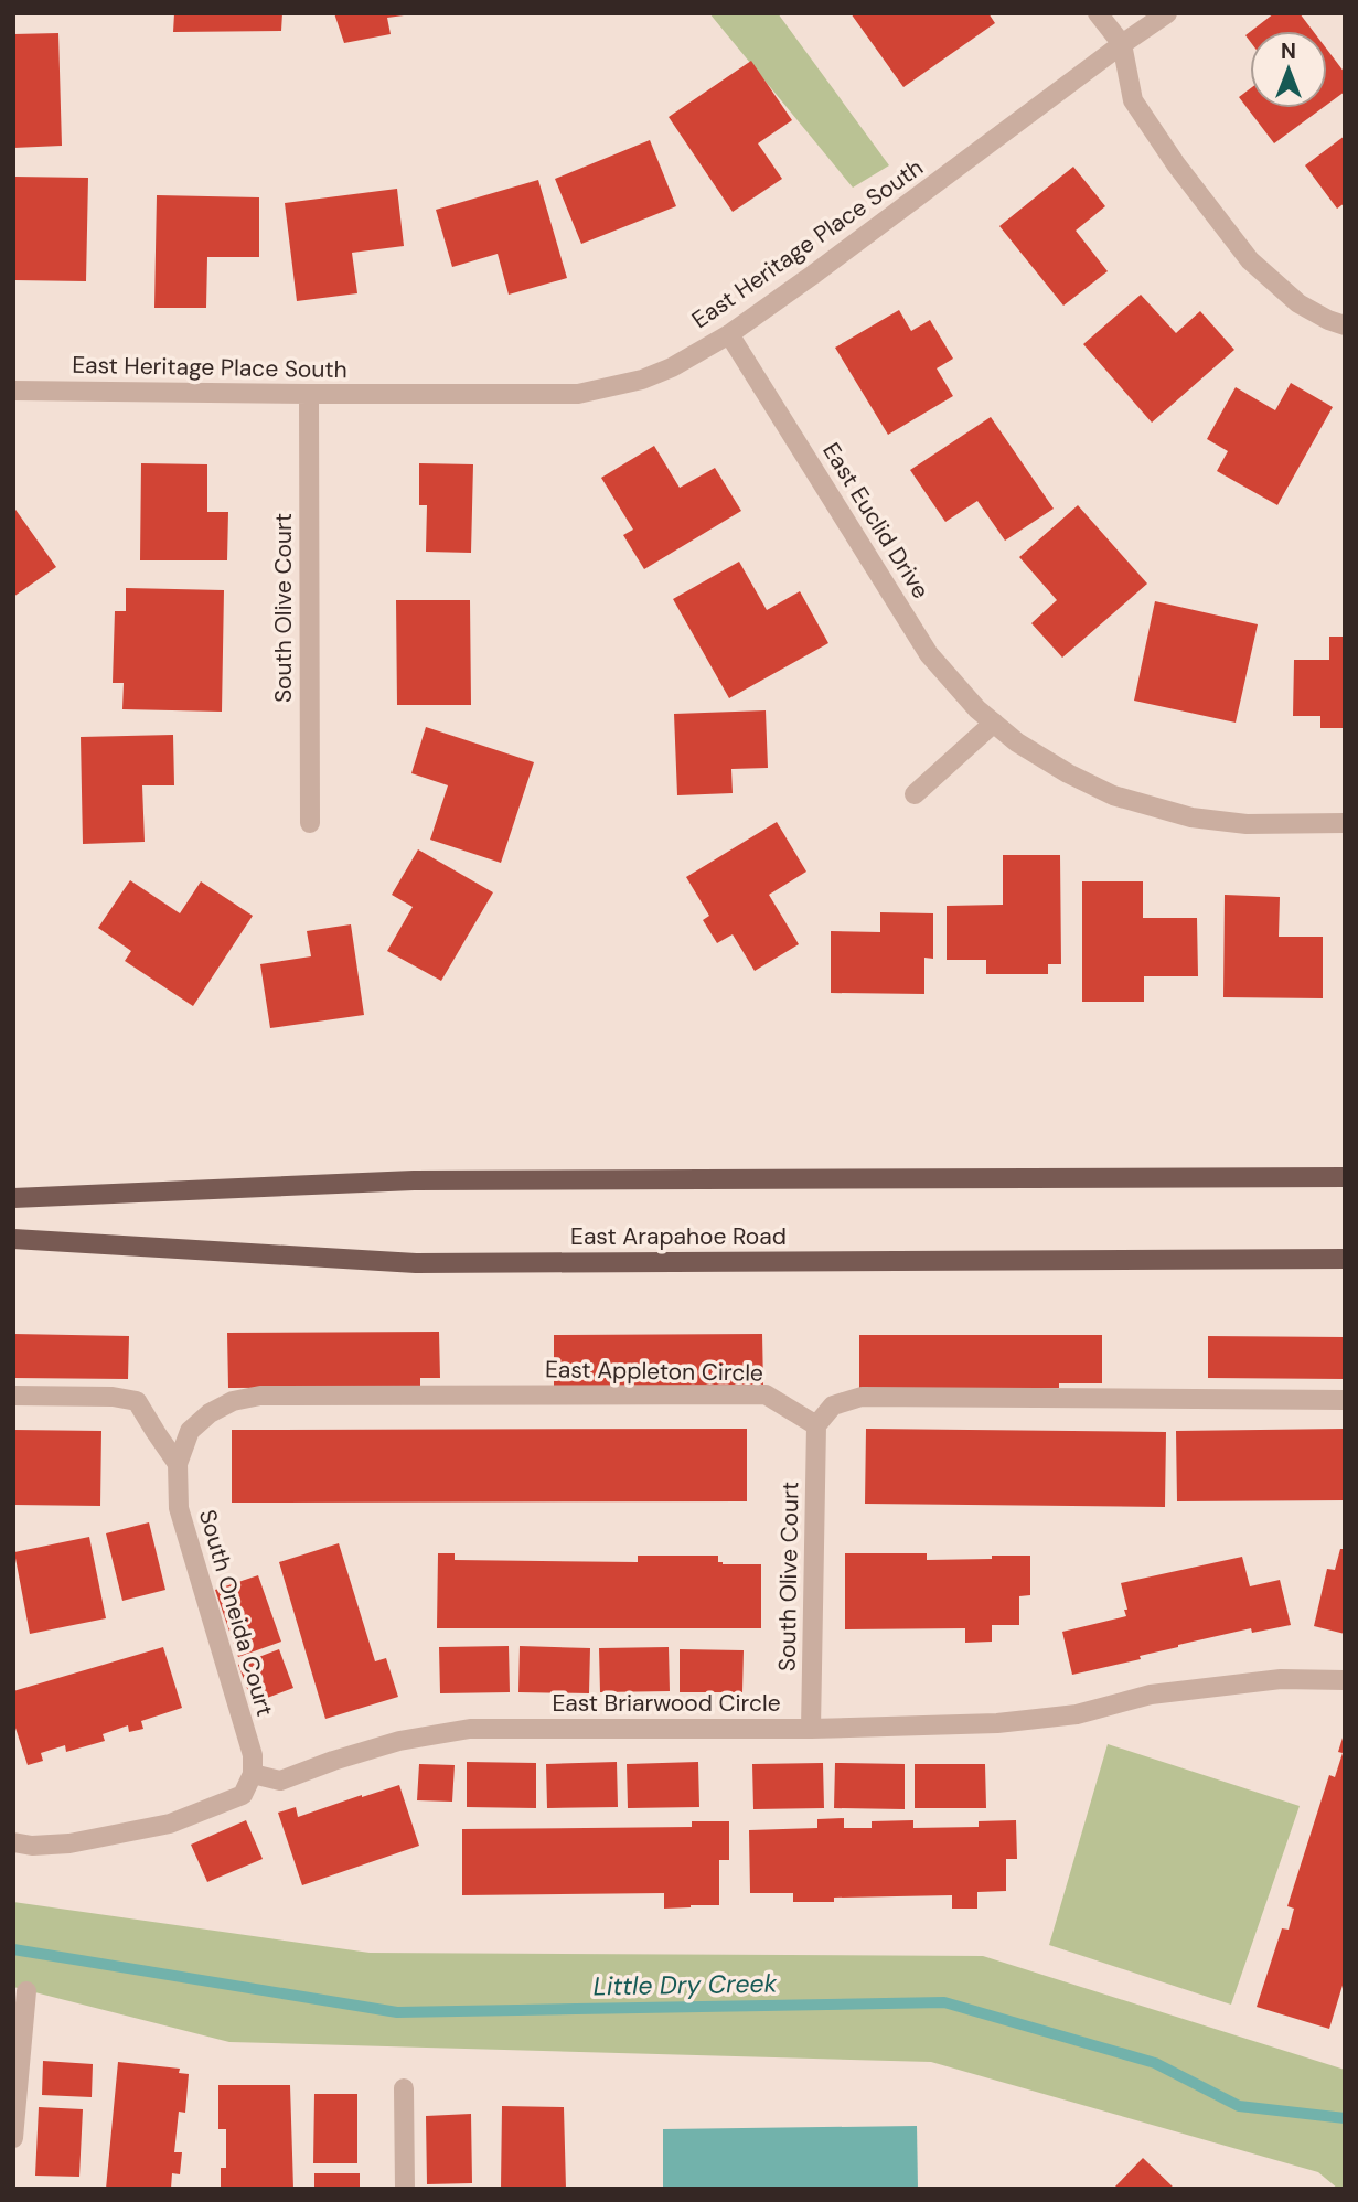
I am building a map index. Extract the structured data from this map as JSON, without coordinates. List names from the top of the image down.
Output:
{
  "streets": {
    "main road": ["East Arapahoe Road"],
    "street": [
      "East Heritage Place South",
      "East Euclid Drive",
      "South Olive Court",
      "East Appleton Circle",
      "South Oneida Court",
      "East Briarwood Circle"
    ]
  },
  "crossings": [
    ["East Heritage Place South", "East Euclid Drive"],
    ["East Heritage Place South", "South Olive Court"],
    ["South Olive Court", "East Appleton Circle"],
    ["South Olive Court", "East Briarwood Circle"],
    ["East Appleton Circle", "South Oneida Court"],
    ["South Oneida Court", "East Briarwood Circle"]
  ],
  "water": ["Little Dry Creek"],
  "north": "top"
}
